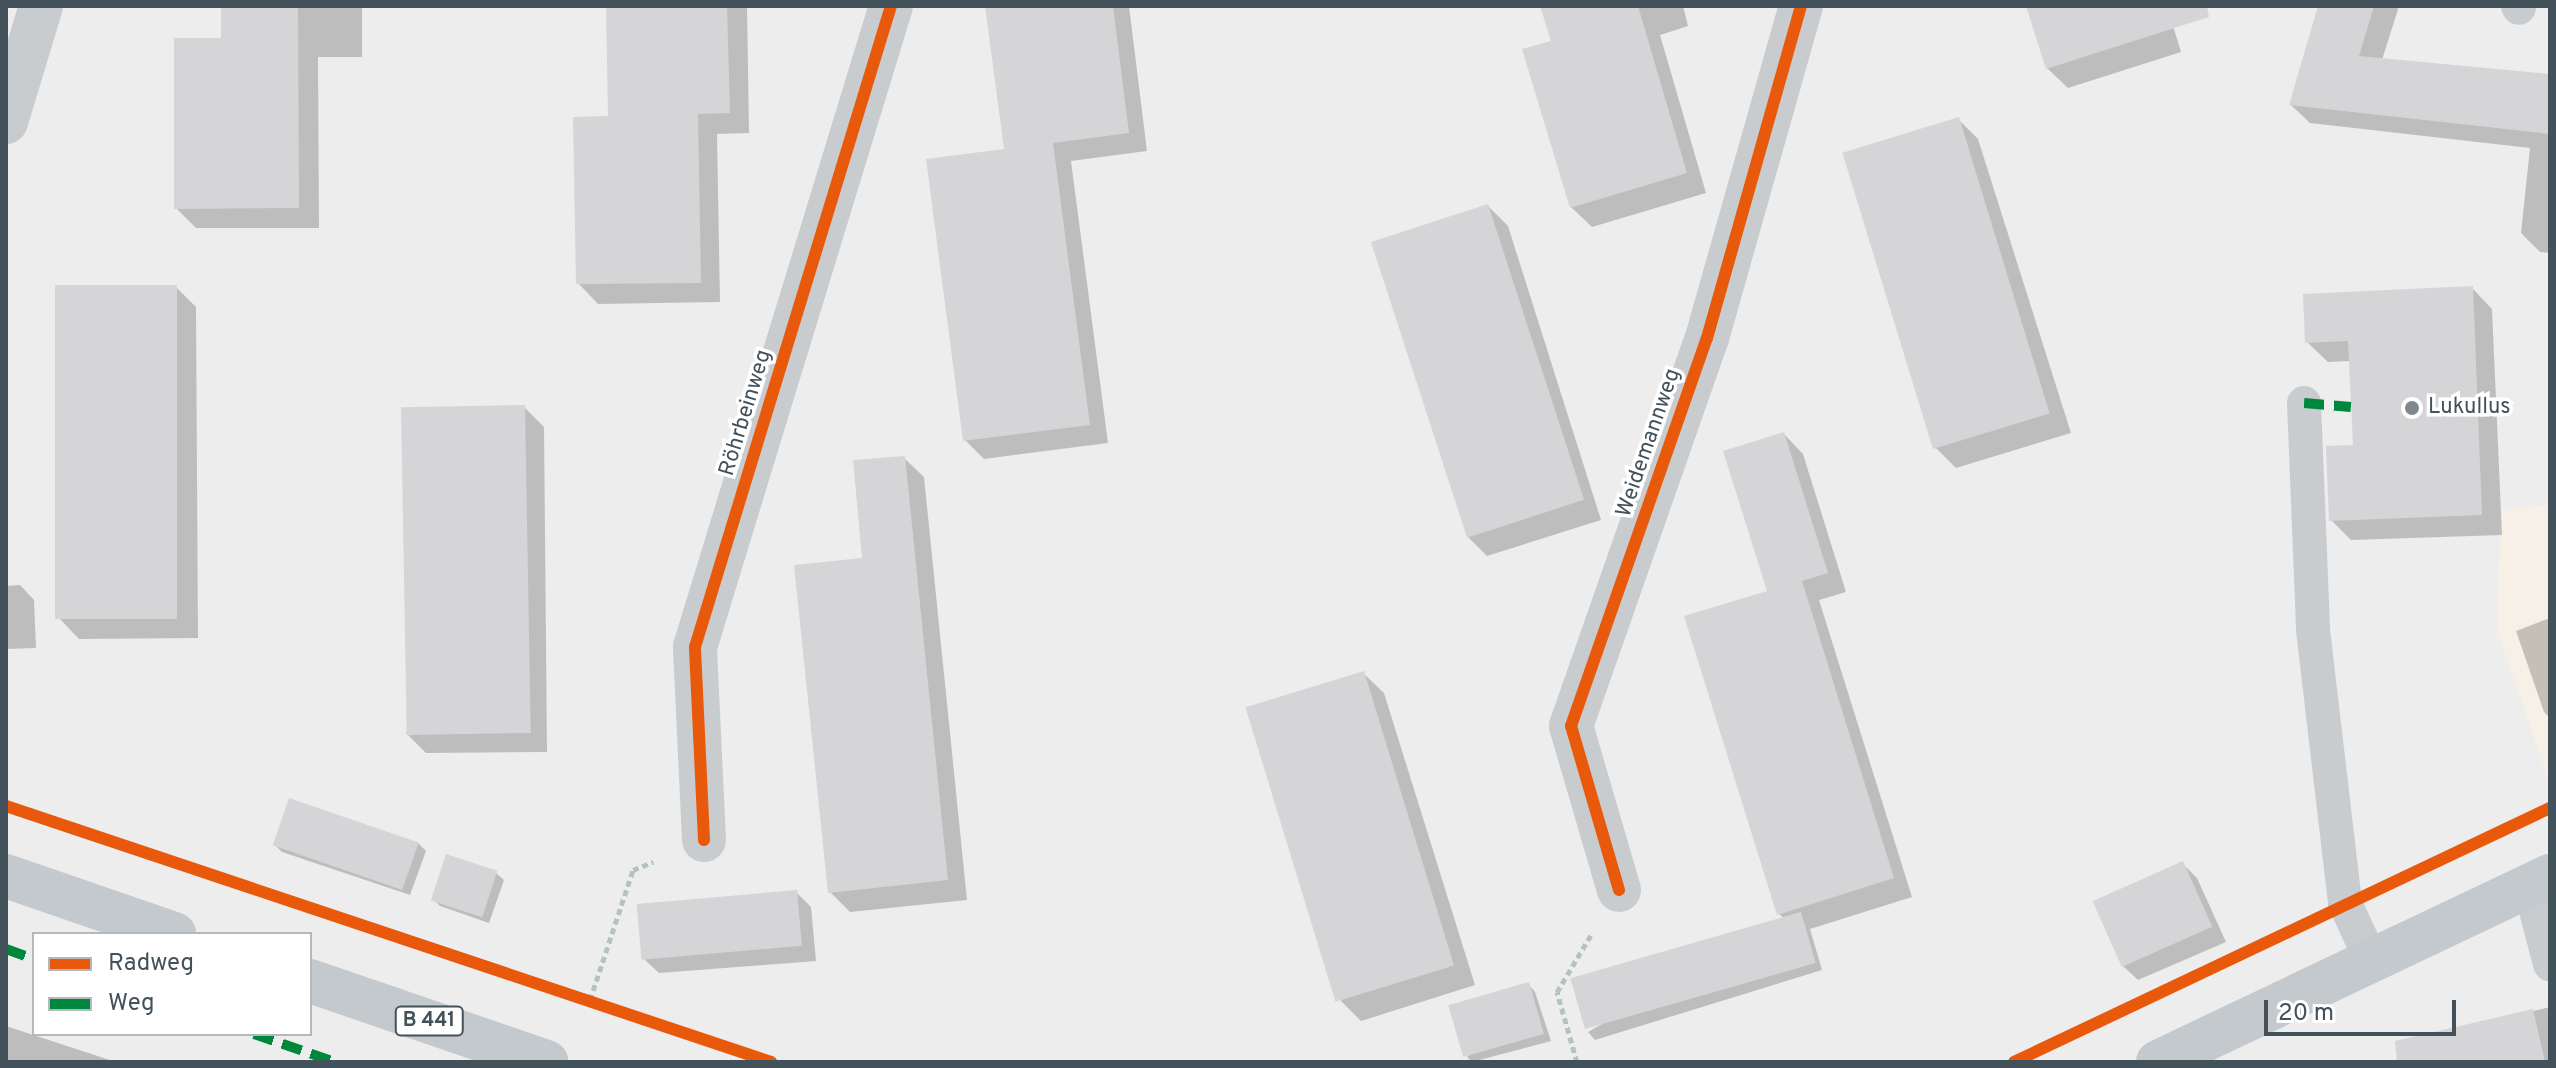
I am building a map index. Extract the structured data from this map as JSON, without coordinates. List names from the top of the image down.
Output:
{
  "streets": {
    "main road": ["B 441"],
    "street": ["Röhrbeinweg", "Weidemannweg"]
  },
  "places": ["Lukullus"],
  "legend": ["Radweg", "Weg"],
  "scale_bar": "20 m"
}
